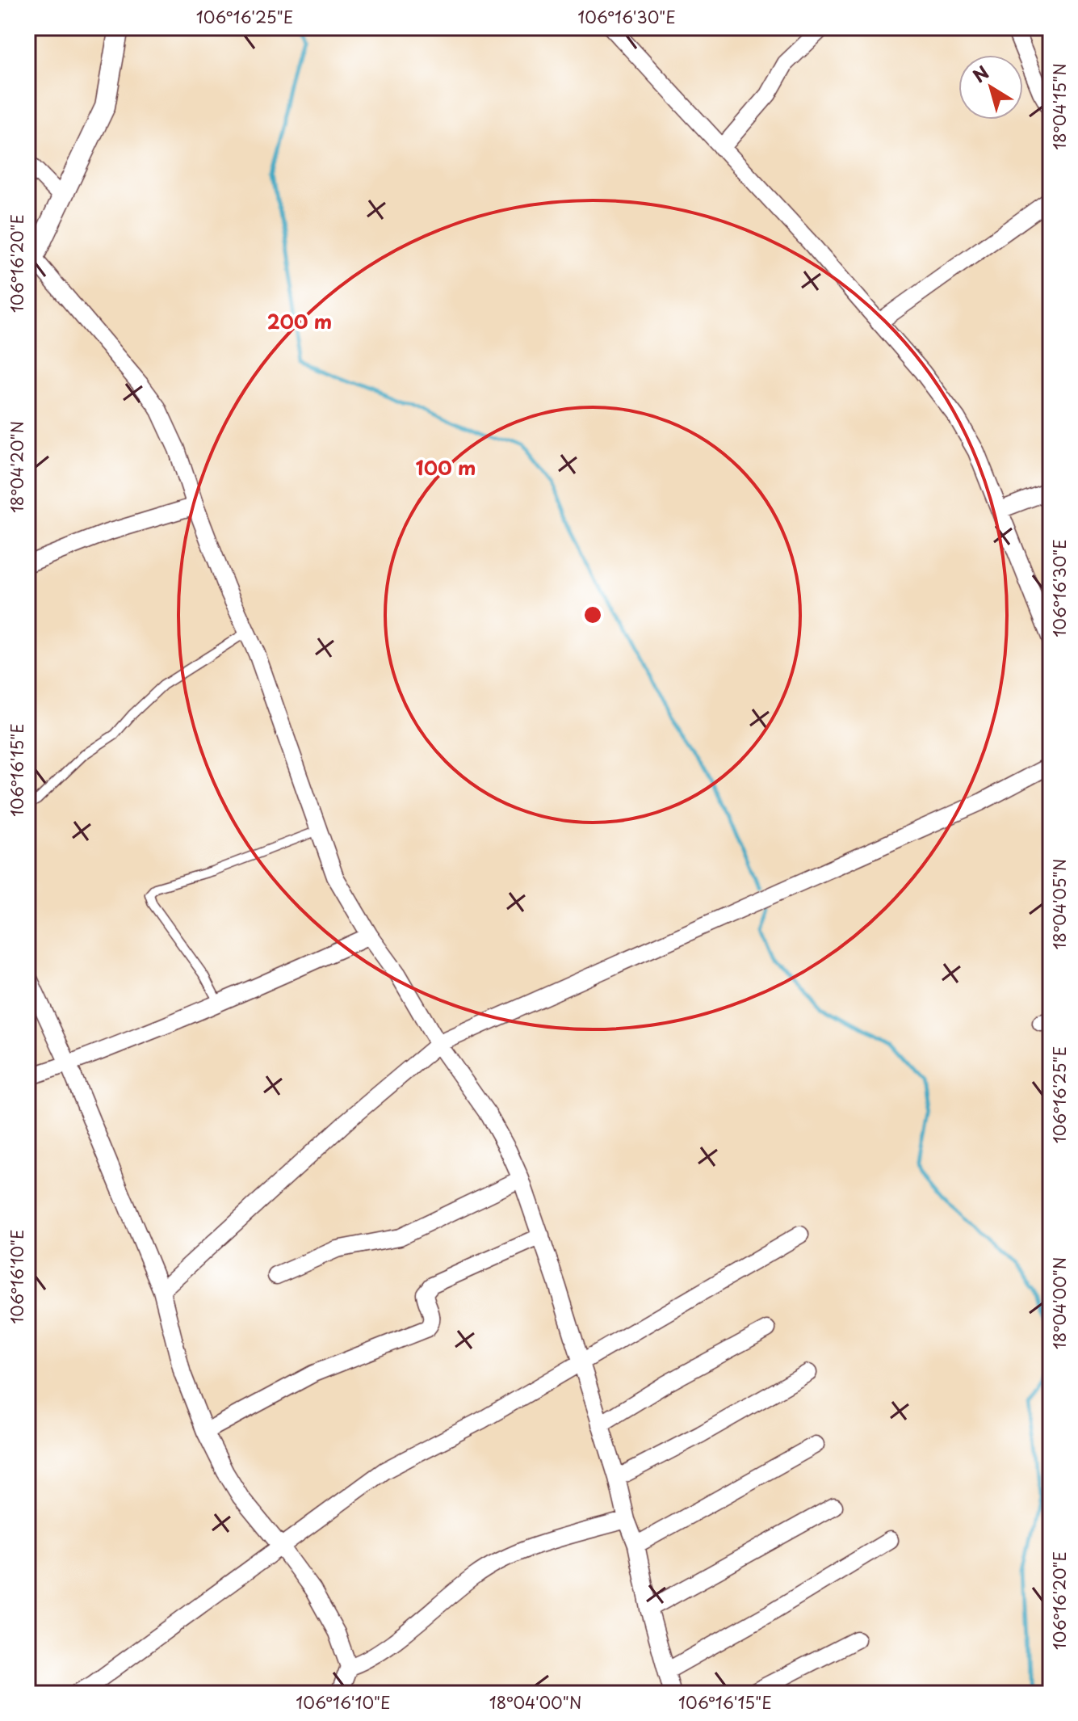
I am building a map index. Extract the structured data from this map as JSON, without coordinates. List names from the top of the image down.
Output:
{
  "north": "top left",
  "coordinates": [
    "106°16'25\"E",
    "106°16'30\"E",
    "18°04'15\"N",
    "106°16'20\"E",
    "18°04'20\"N",
    "106°16'15\"E",
    "18°04'05\"N",
    "106°16'10\"E",
    "18°04'00\"N"
  ],
  "rings": ["200 m", "100 m"]
}
